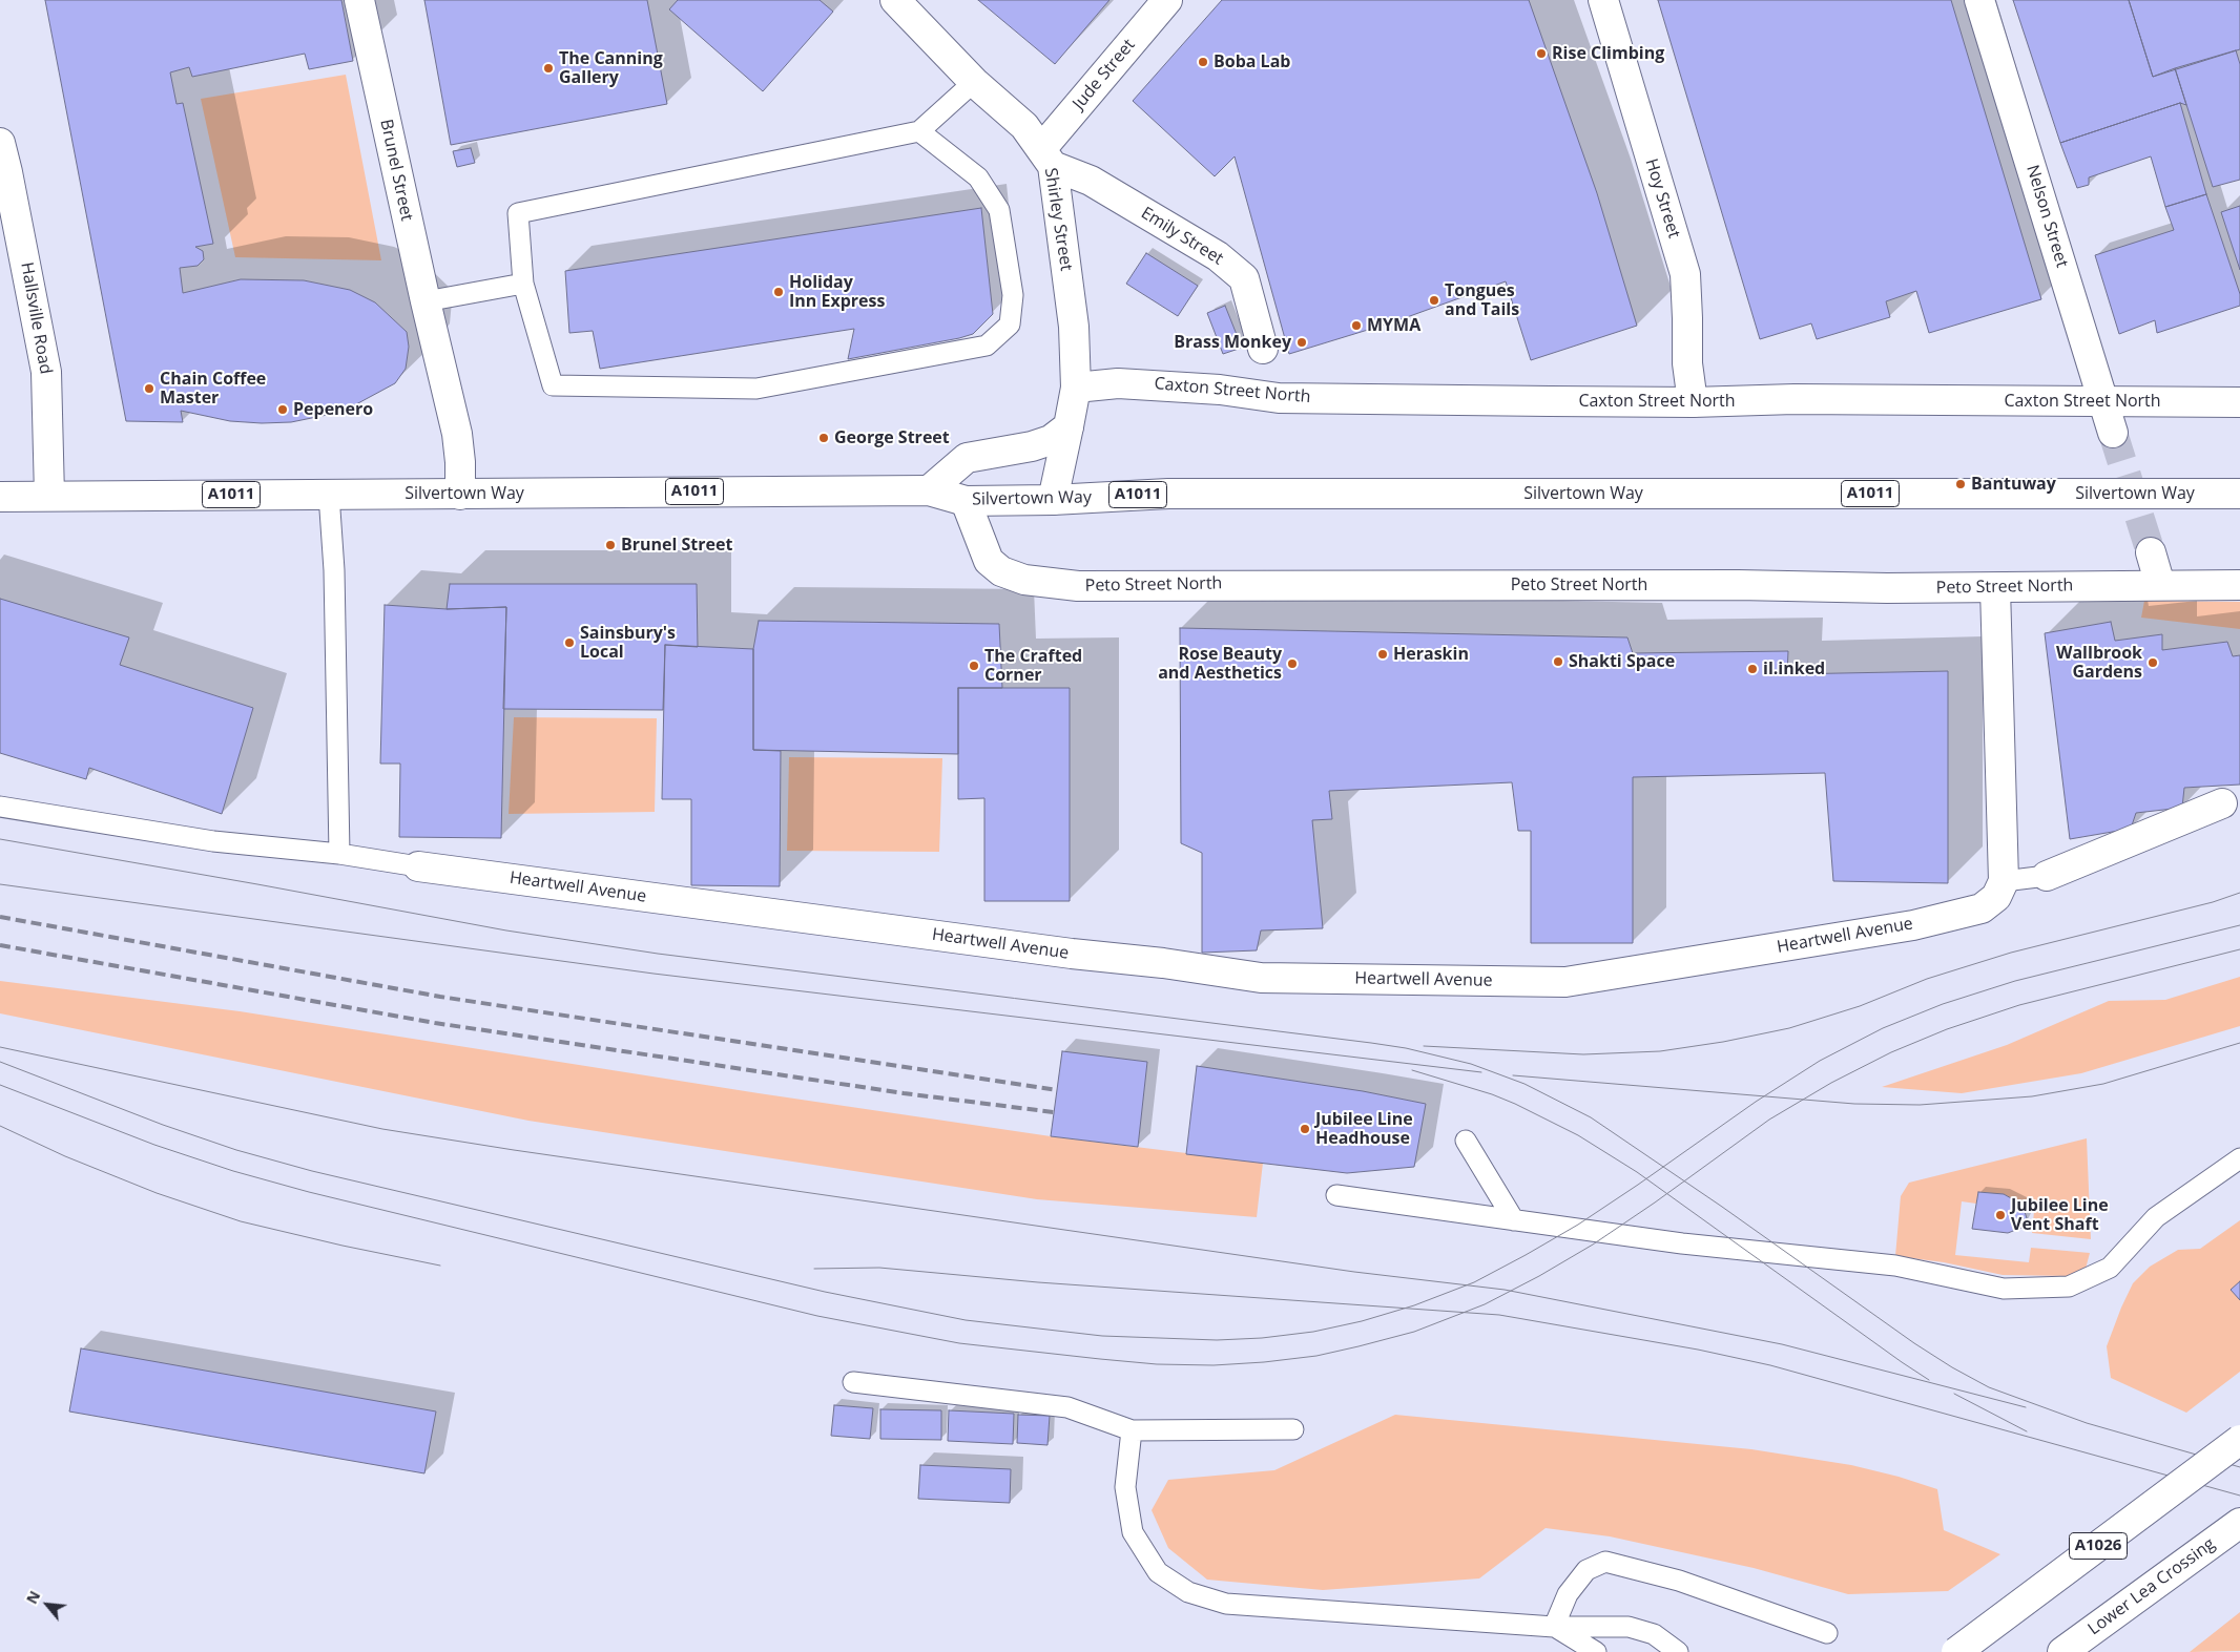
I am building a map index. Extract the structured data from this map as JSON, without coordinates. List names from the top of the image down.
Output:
{
  "streets": {
    "main road": [
      "Jude Street",
      "Brunel Street",
      "Hoy Street",
      "Nelson Street",
      "Shirley Street",
      "Emily Street",
      "Hallsville Road",
      "Caxton Street North",
      "A1011",
      "Silvertown Way",
      "Peto Street North",
      "Heartwell Avenue",
      "A1026",
      "Lower Lea Crossing"
    ]
  },
  "crossings": [
    ["Jude Street", "Shirley Street"],
    ["Jude Street", "Emily Street"],
    ["Brunel Street", "Silvertown Way"],
    ["Hoy Street", "Caxton Street North"],
    ["Nelson Street", "Caxton Street North"],
    ["Shirley Street", "Emily Street"],
    ["Shirley Street", "Caxton Street North"],
    ["Shirley Street", "Silvertown Way"],
    ["Hallsville Road", "Silvertown Way"],
    ["Silvertown Way", "Peto Street North"]
  ],
  "places": [
    "Rise Climbing",
    "Boba Lab",
    "The Canning Gallery",
    "Holiday Inn Express",
    "Tongues and Tails",
    "MYMA",
    "Brass Monkey",
    "Chain Coffee Master",
    "Pepenero",
    "George Street",
    "Bantuway",
    "Brunel Street",
    "Sainsbury's Local",
    "Heraskin",
    "Shakti Space",
    "Wallbrook Gardens",
    "Rose Beauty and Aesthetics",
    "The Crafted Corner",
    "il.inked",
    "Jubilee Line Headhouse",
    "Jubilee Line Vent Shaft"
  ],
  "north": "top left"
}
